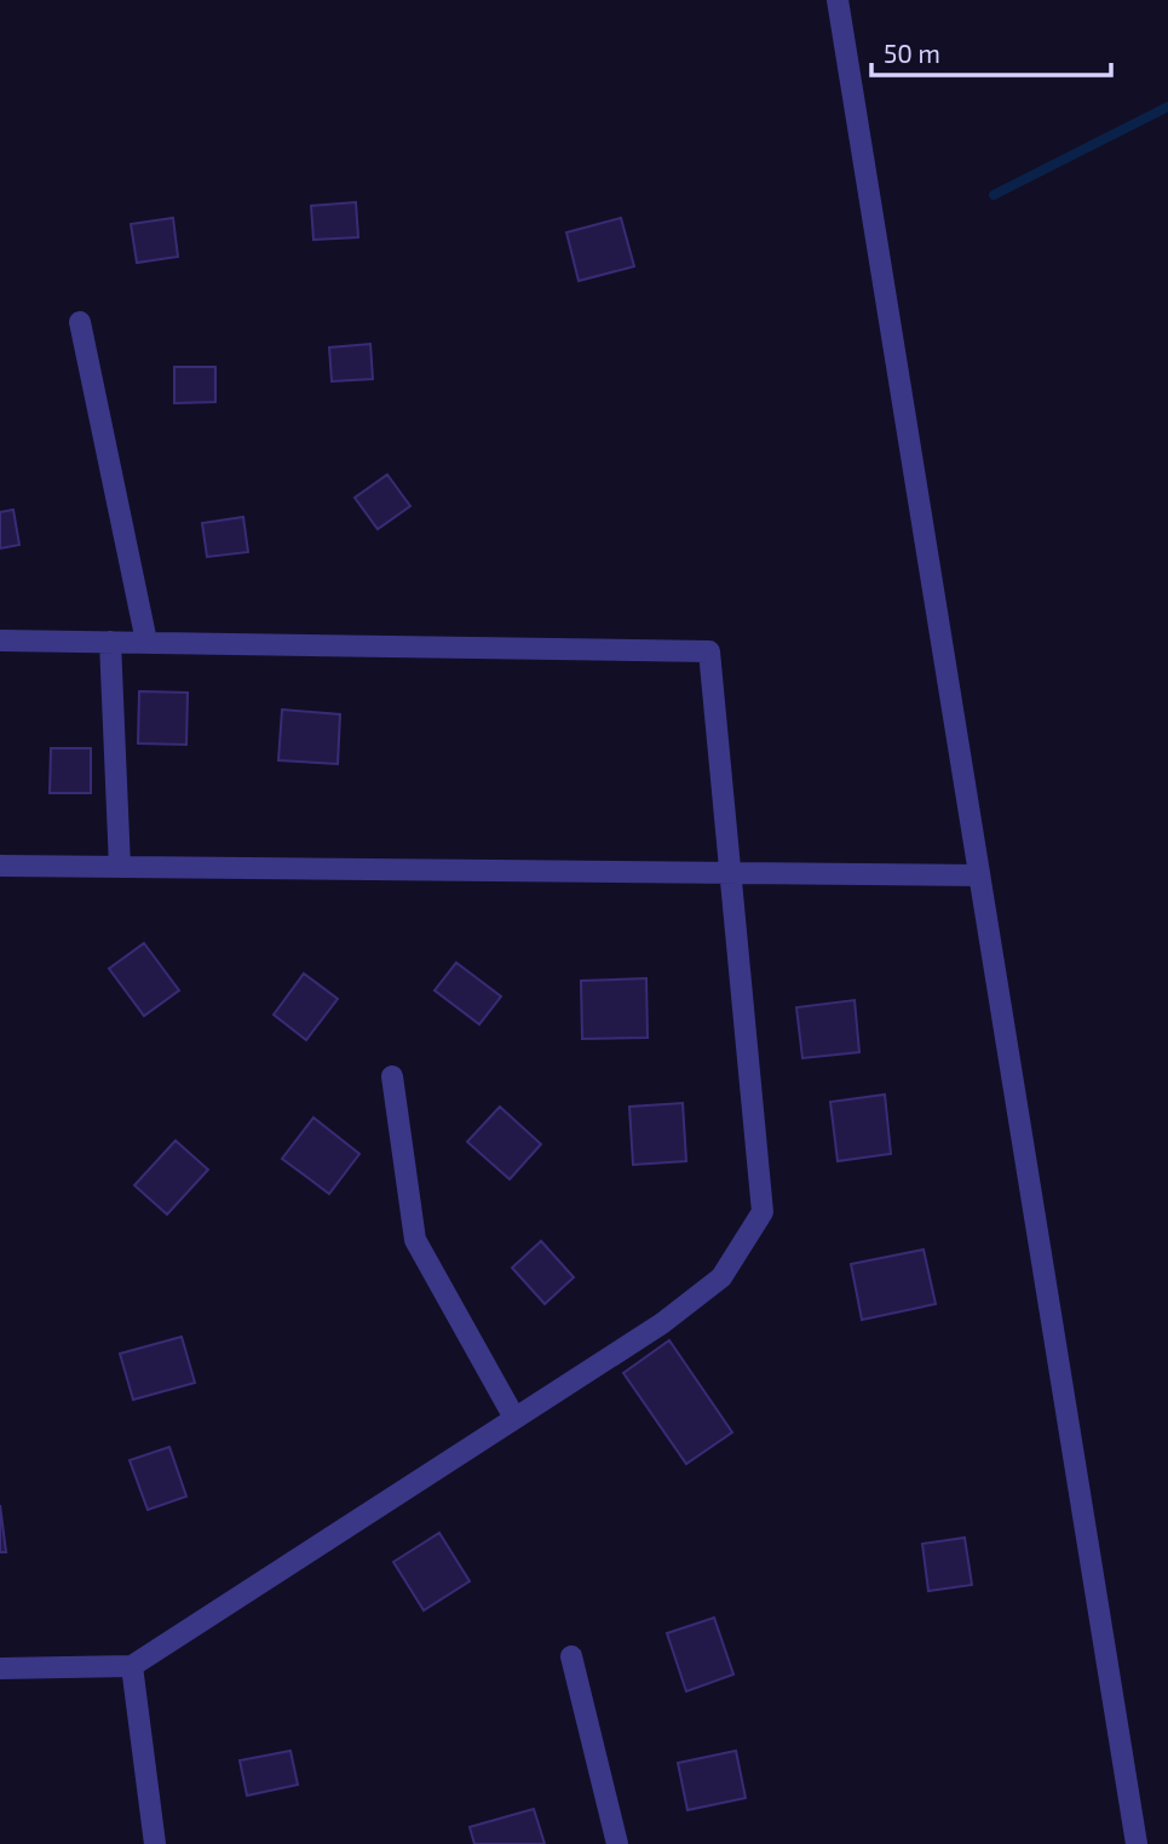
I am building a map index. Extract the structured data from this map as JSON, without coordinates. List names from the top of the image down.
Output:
{
  "scale_bar": "50 m"
}
